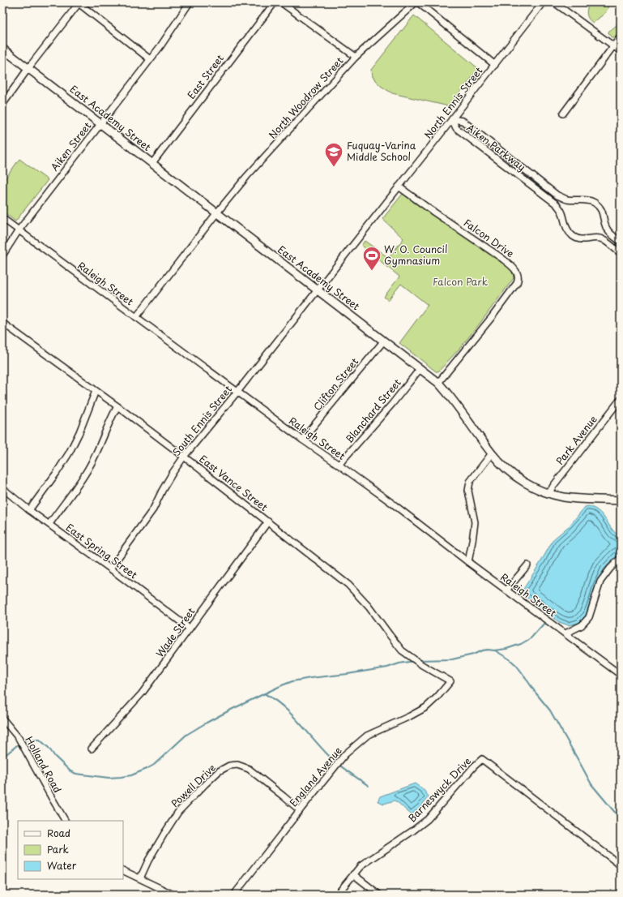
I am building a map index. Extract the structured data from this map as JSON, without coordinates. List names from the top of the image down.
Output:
{
  "streets": {
    "street": [
      "East Street",
      "North Woodrow Street",
      "North Ennis Street",
      "East Academy Street",
      "Aiken Street",
      "Aiken Parkway",
      "Falcon Drive",
      "Raleigh Street",
      "Clifton Street",
      "Blanchard Street",
      "South Ennis Street",
      "Park Avenue",
      "East Vance Street",
      "East Spring Street",
      "Wade Street",
      "Holland Road",
      "England Avenue",
      "Powell Drive",
      "Barneswyck Drive"
    ]
  },
  "crossings": [
    ["East Street", "East Academy Street"],
    ["North Woodrow Street", "East Academy Street"],
    ["North Woodrow Street", "Raleigh Street"],
    ["North Ennis Street", "East Academy Street"],
    ["North Ennis Street", "Aiken Parkway"],
    ["North Ennis Street", "Falcon Drive"],
    ["North Ennis Street", "South Ennis Street"],
    ["East Academy Street", "Aiken Street"],
    ["East Academy Street", "Falcon Drive"],
    ["East Academy Street", "Clifton Street"],
    ["East Academy Street", "Blanchard Street"],
    ["East Academy Street", "South Ennis Street"],
    ["East Academy Street", "Park Avenue"],
    ["Aiken Street", "Raleigh Street"],
    ["Raleigh Street", "Clifton Street"],
    ["Raleigh Street", "Blanchard Street"],
    ["Raleigh Street", "South Ennis Street"],
    ["South Ennis Street", "East Vance Street"],
    ["South Ennis Street", "East Spring Street"],
    ["East Vance Street", "Wade Street"],
    ["East Vance Street", "England Avenue"],
    ["East Spring Street", "Wade Street"],
    ["England Avenue", "Powell Drive"]
  ],
  "parks": ["Falcon Park"],
  "places": {
    "school or university": ["Fuquay-Varina Middle School"],
    "sports": ["W. O. Council Gymnasium"]
  },
  "legend": ["Road", "Park", "Water"]
}
